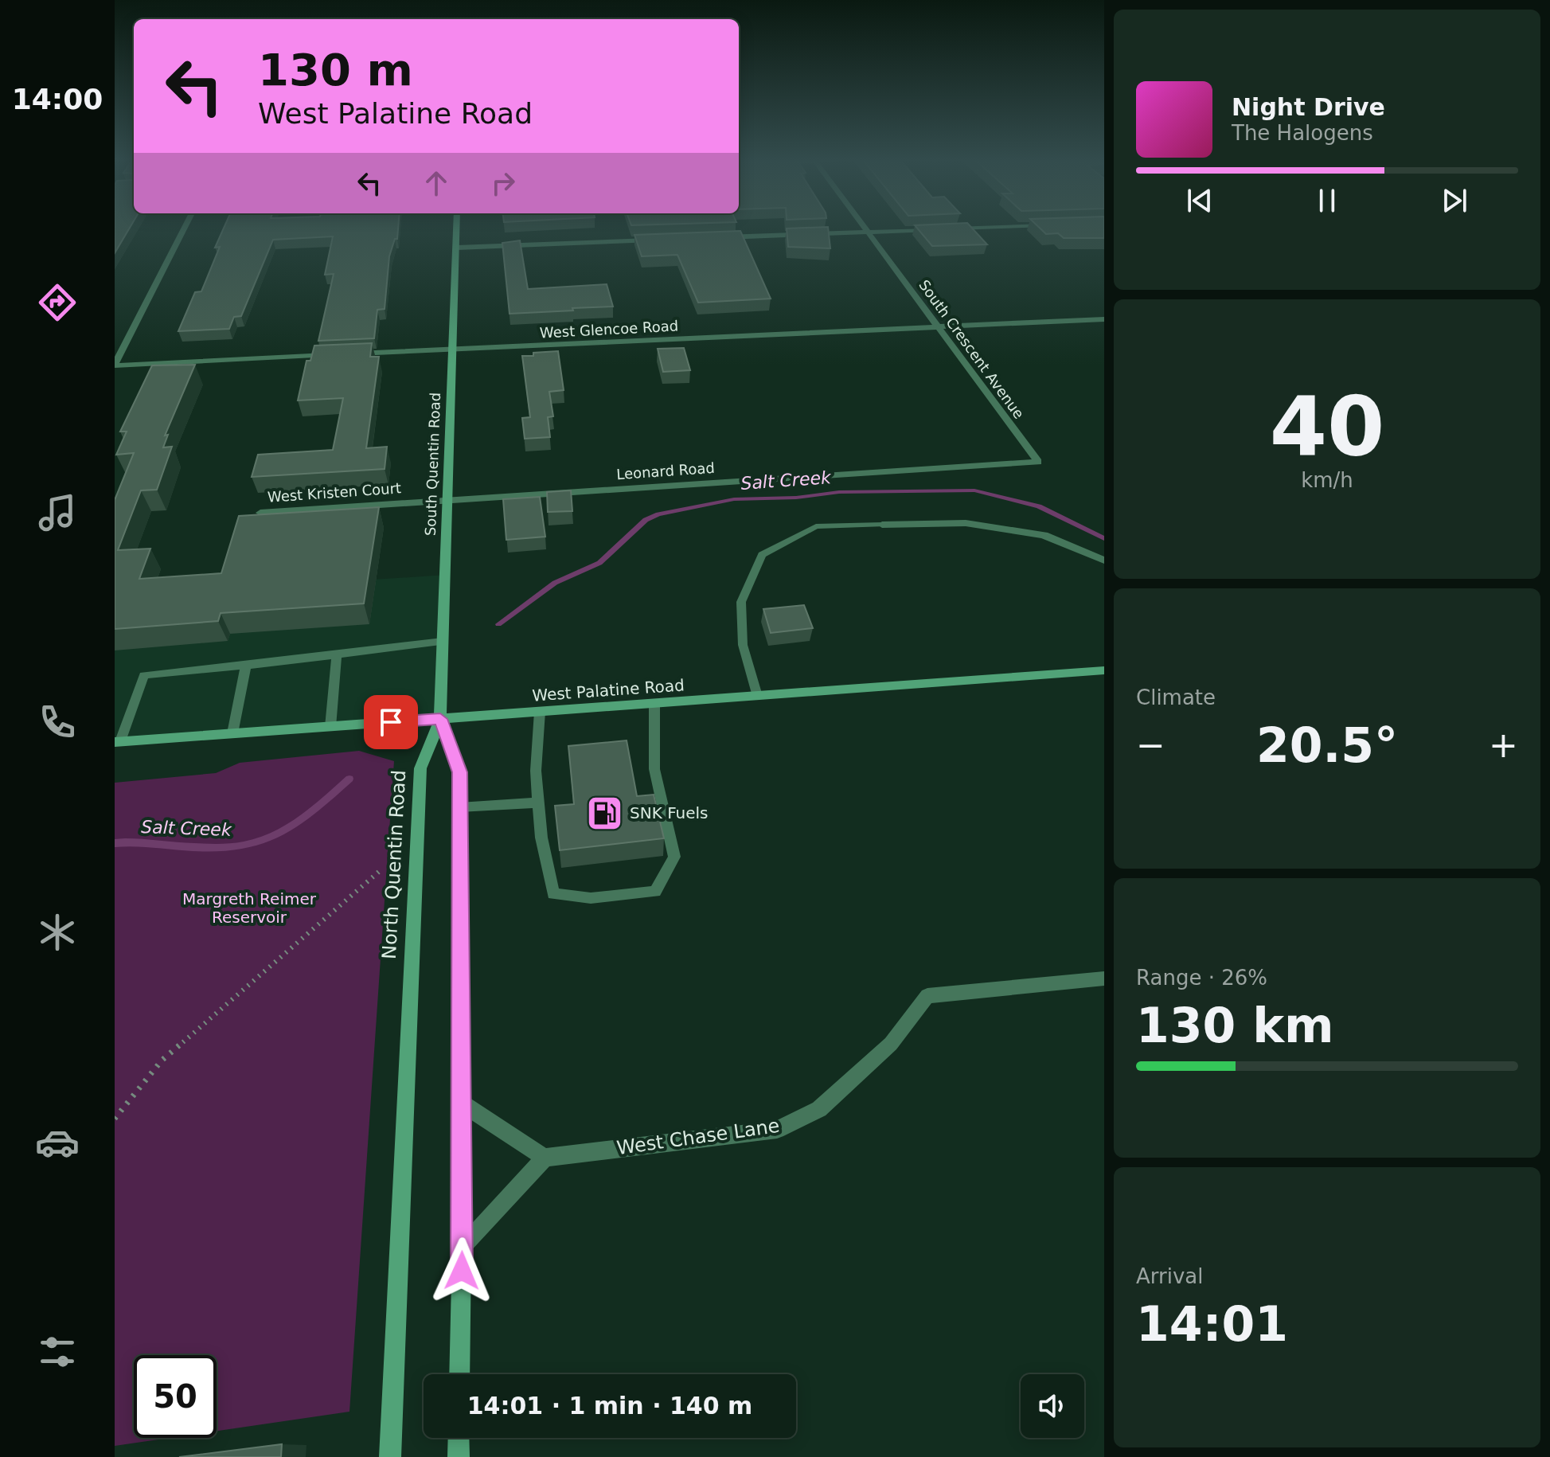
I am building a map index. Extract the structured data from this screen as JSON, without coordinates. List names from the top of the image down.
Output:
{
  "streets": {
    "main road": ["South Quentin Road", "West Palatine Road", "North Quentin Road"],
    "street": [
      "West Glencoe Road",
      "South Crescent Avenue",
      "Leonard Road",
      "West Kristen Court",
      "West Chase Lane"
    ]
  },
  "crossings": [
    ["West Glencoe Road", "South Crescent Avenue"],
    ["West Glencoe Road", "South Quentin Road"],
    ["South Crescent Avenue", "Leonard Road"],
    ["South Quentin Road", "Leonard Road"],
    ["South Quentin Road", "West Kristen Court"],
    ["South Quentin Road", "West Palatine Road"],
    ["South Quentin Road", "North Quentin Road"],
    ["Leonard Road", "West Kristen Court"],
    ["West Palatine Road", "North Quentin Road"]
  ],
  "water": ["Salt Creek"],
  "parks": ["Margreth Reimer Reservoir"],
  "places": {
    "fuel station": ["SNK Fuels"]
  },
  "page": {
    "tabs": "14:00",
    "turn": ["130 m", "West Palatine Road"],
    "song": ["Night Drive", "The Halogens"],
    "tile": [
      ["40", "km/h"],
      "Climate",
      ["Range · 26%", "130 km"],
      ["Arrival", "14:01"]
    ],
    "heat": ["−", "20.5°", "+"],
    "limit": "50",
    "trip": "14:01 · 1 min · 140 m"
  }
}
